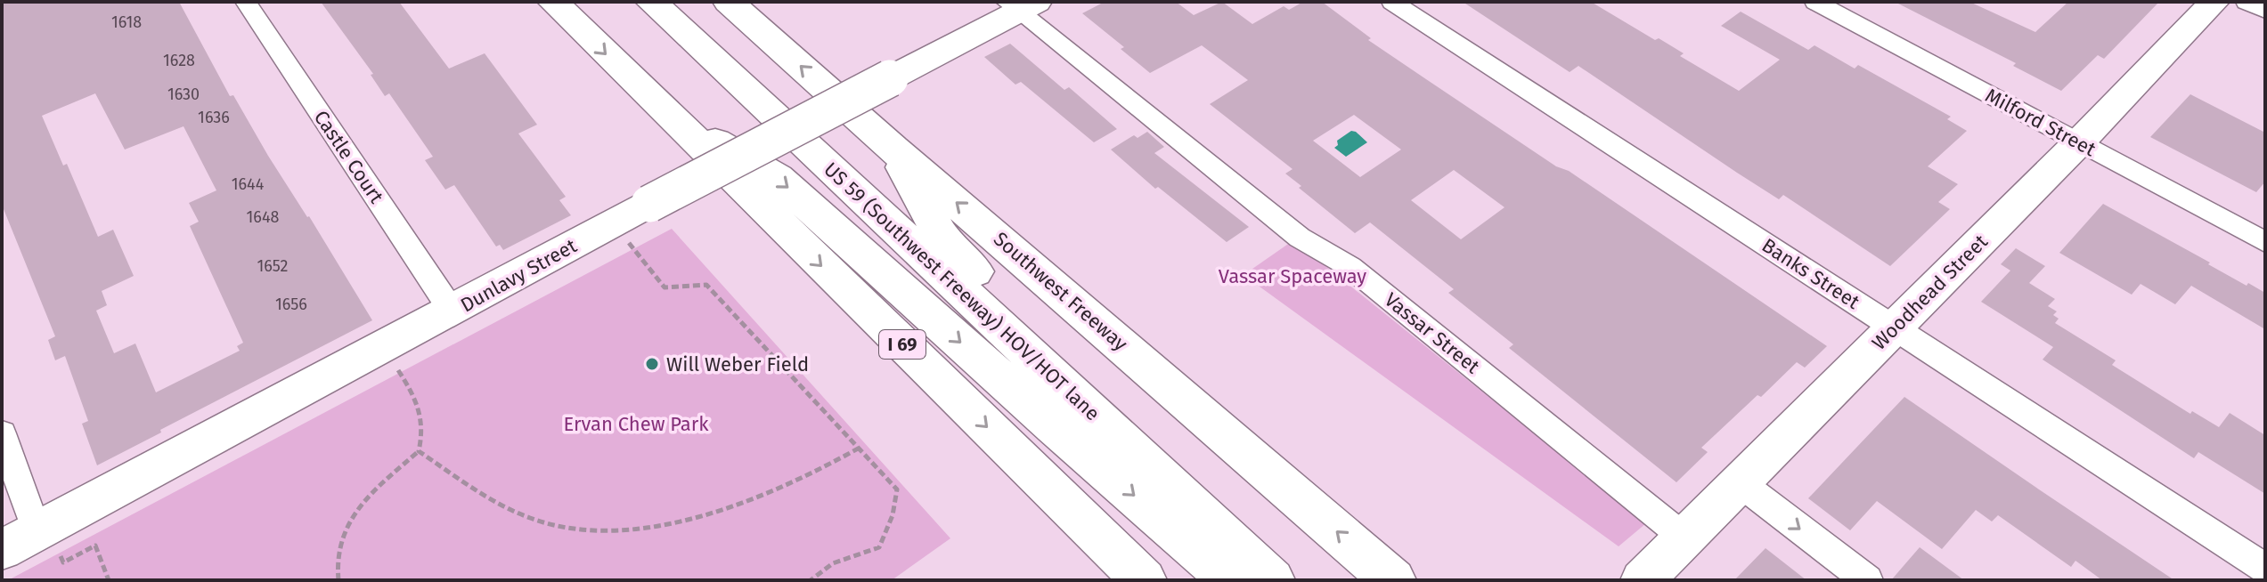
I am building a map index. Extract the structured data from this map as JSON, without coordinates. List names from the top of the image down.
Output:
{
  "streets": {
    "highway": ["US 59 (Southwest Freeway) HOV/HOT lane", "Southwest Freeway", "I 69"],
    "street": [
      "Milford Street",
      "Castle Court",
      "Banks Street",
      "Dunlavy Street",
      "Woodhead Street",
      "Vassar Street"
    ]
  },
  "crossings": [
    ["Milford Street", "Woodhead Street"],
    ["Castle Court", "Dunlavy Street"],
    ["Banks Street", "Woodhead Street"],
    ["Dunlavy Street", "Vassar Street"],
    ["Woodhead Street", "Vassar Street"]
  ],
  "parks": ["Vassar Spaceway", "Ervan Chew Park"],
  "places": ["Will Weber Field"],
  "house_numbers": [
    "1618",
    "1628",
    "1630",
    "1636",
    "1644",
    "1648",
    "1652",
    "1656"
  ]
}
